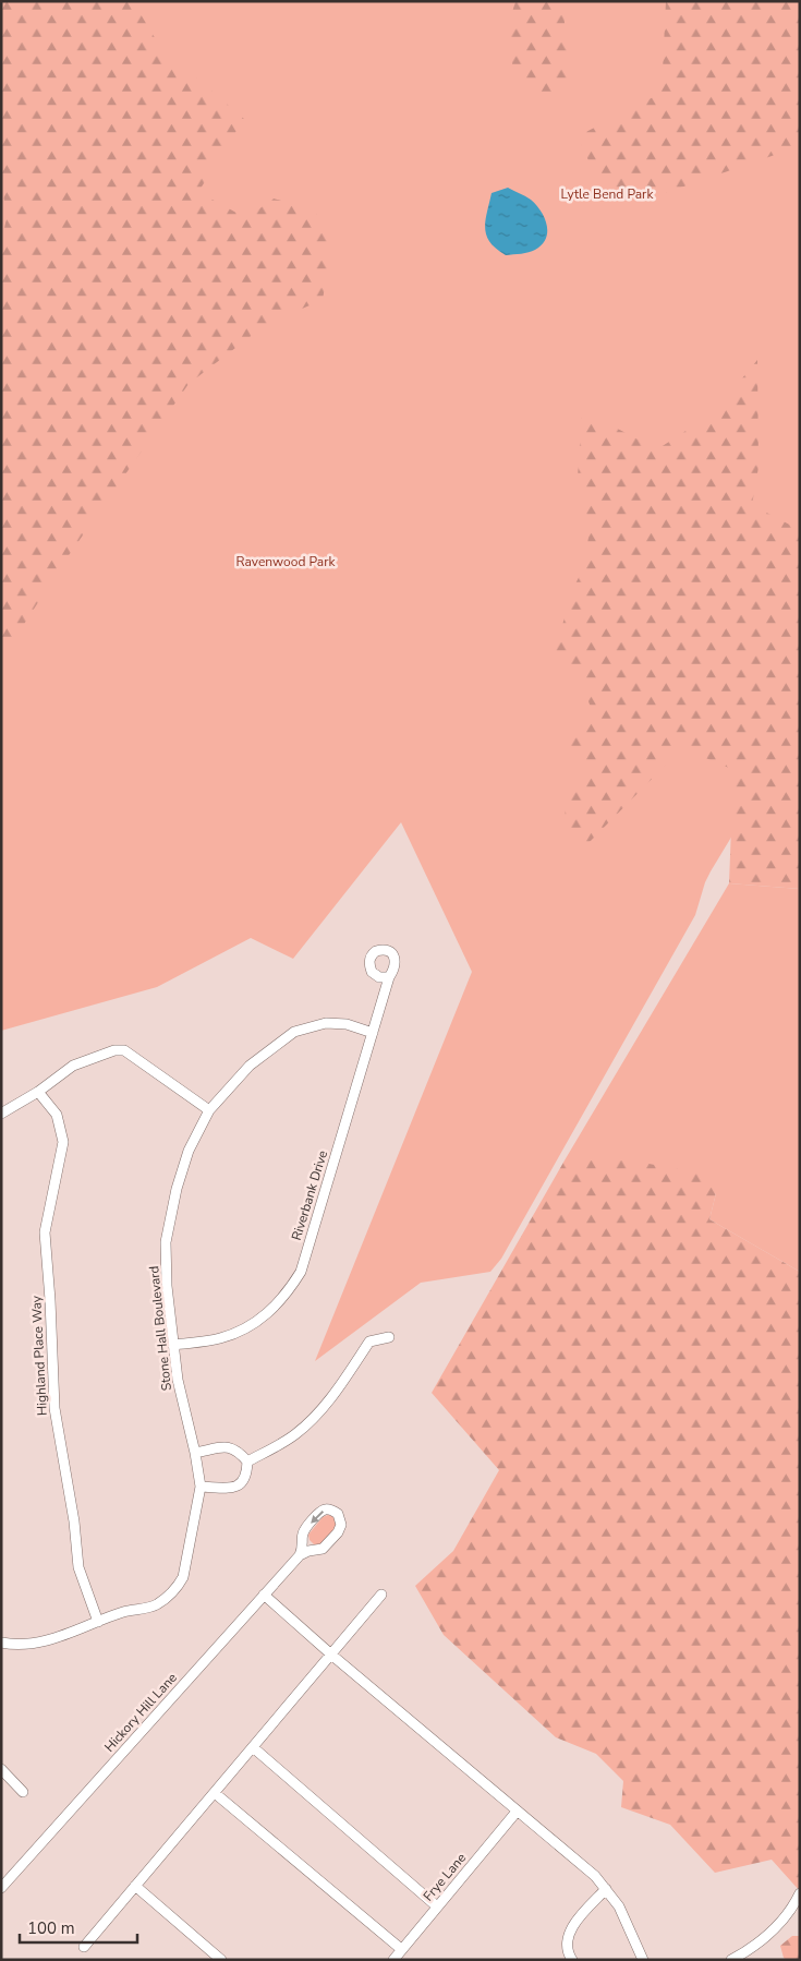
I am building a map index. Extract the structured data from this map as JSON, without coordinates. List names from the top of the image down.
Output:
{
  "streets": {
    "street": [
      "Riverbank Drive",
      "Stone Hall Boulevard",
      "Highland Place Way",
      "Hickory Hill Lane",
      "Frye Lane"
    ]
  },
  "crossings": [
    ["Riverbank Drive", "Stone Hall Boulevard"],
    ["Stone Hall Boulevard", "Highland Place Way"]
  ],
  "parks": ["Lytle Bend Park", "Ravenwood Park"],
  "scale_bar": "100 m"
}
